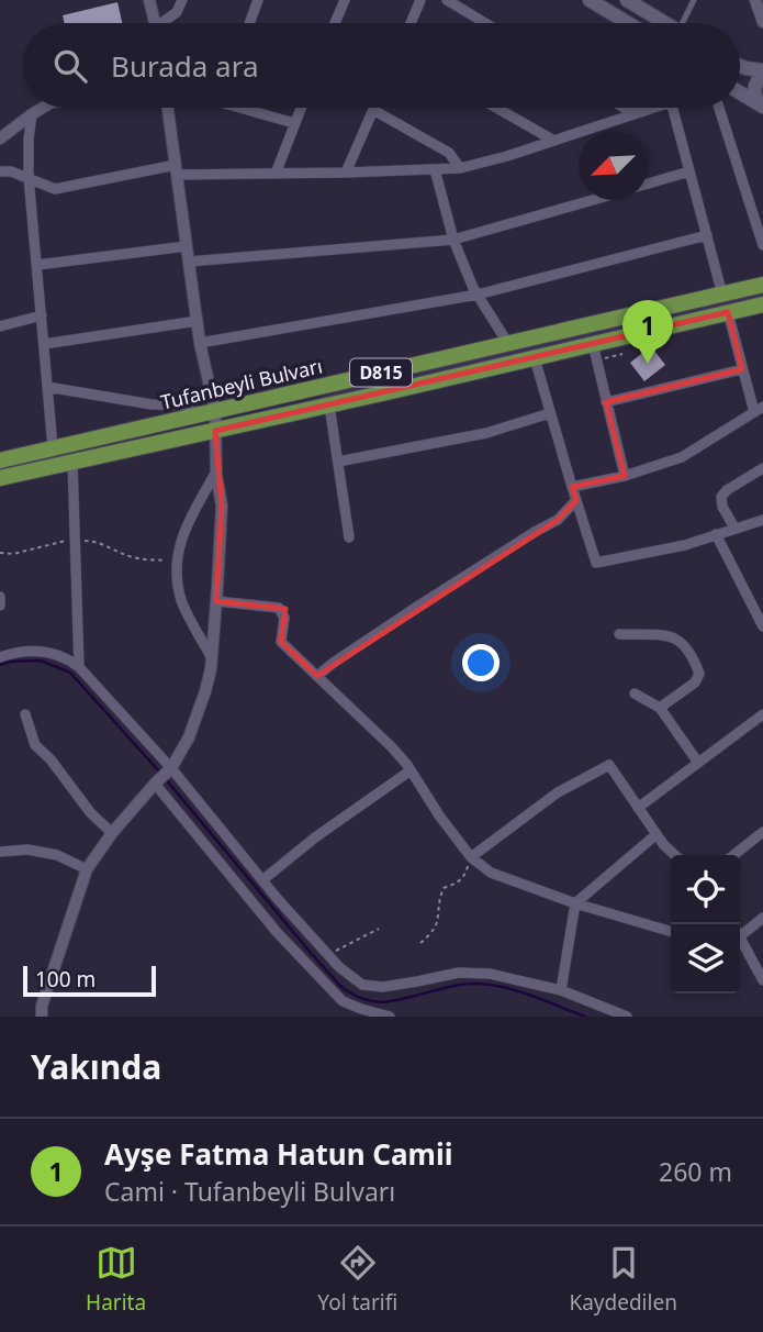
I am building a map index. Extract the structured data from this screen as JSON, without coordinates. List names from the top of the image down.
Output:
{
  "streets": {
    "highway": ["D815", "Tufanbeyli Bulvarı"]
  },
  "scale_bar": "100 m",
  "north": "bottom left",
  "page": {
    "search": "Burada ara",
    "pins": "1",
    "scale": "100 m",
    "heading": "Yakında",
    "list": [
      {
        "mark": "1",
        "name": "Ayşe Fatma Hatun Camii",
        "note": "Cami · Tufanbeyli Bulvarı",
        "value": "260 m"
      }
    ],
    "nav": ["Harita", "Yol tarifi", "Kaydedilen"]
  }
}
